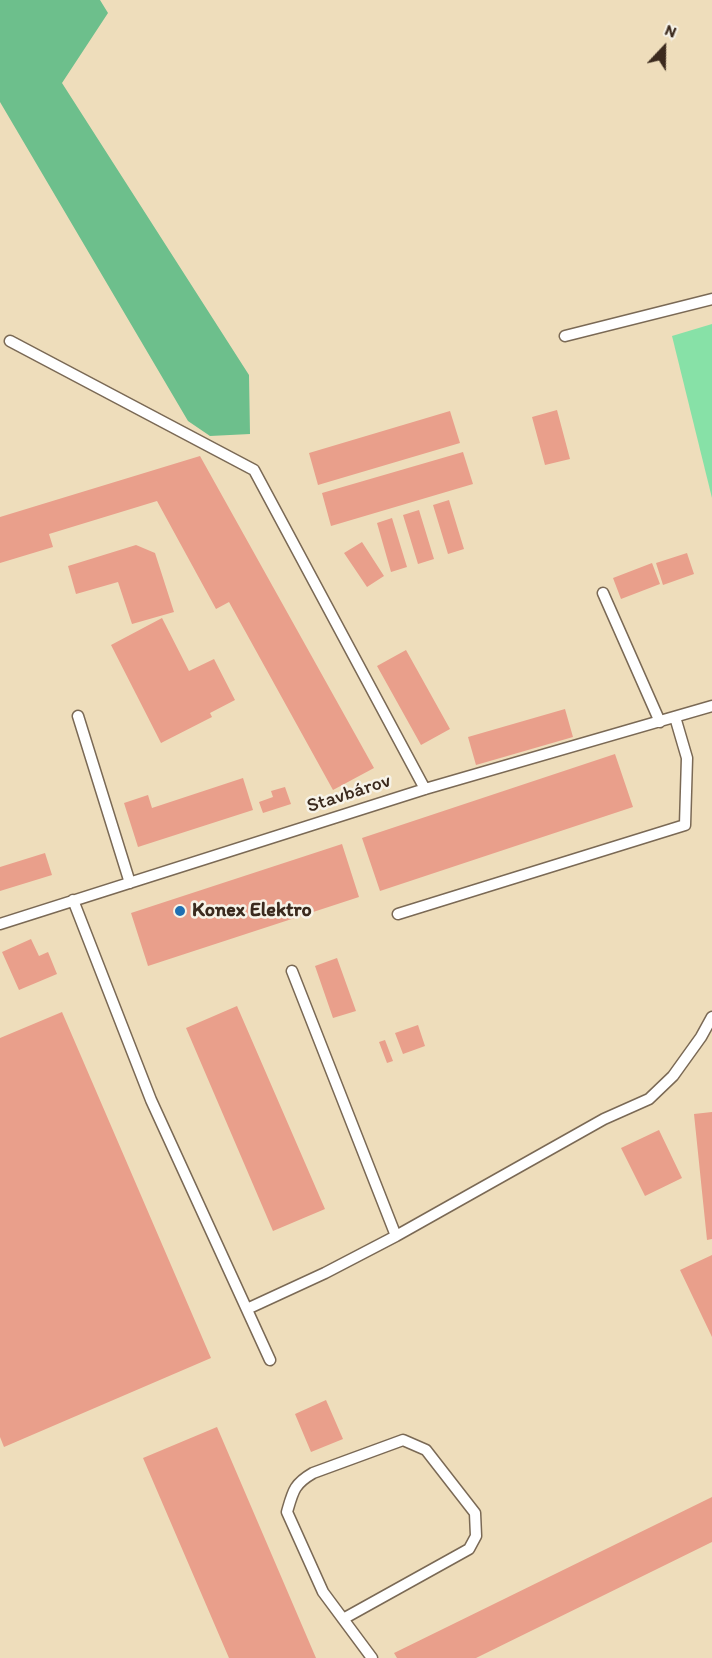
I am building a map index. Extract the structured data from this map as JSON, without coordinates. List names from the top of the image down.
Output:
{
  "streets": {
    "lane": ["Stavbárov"]
  },
  "places": ["Konex Elektro"],
  "north": "top"
}
